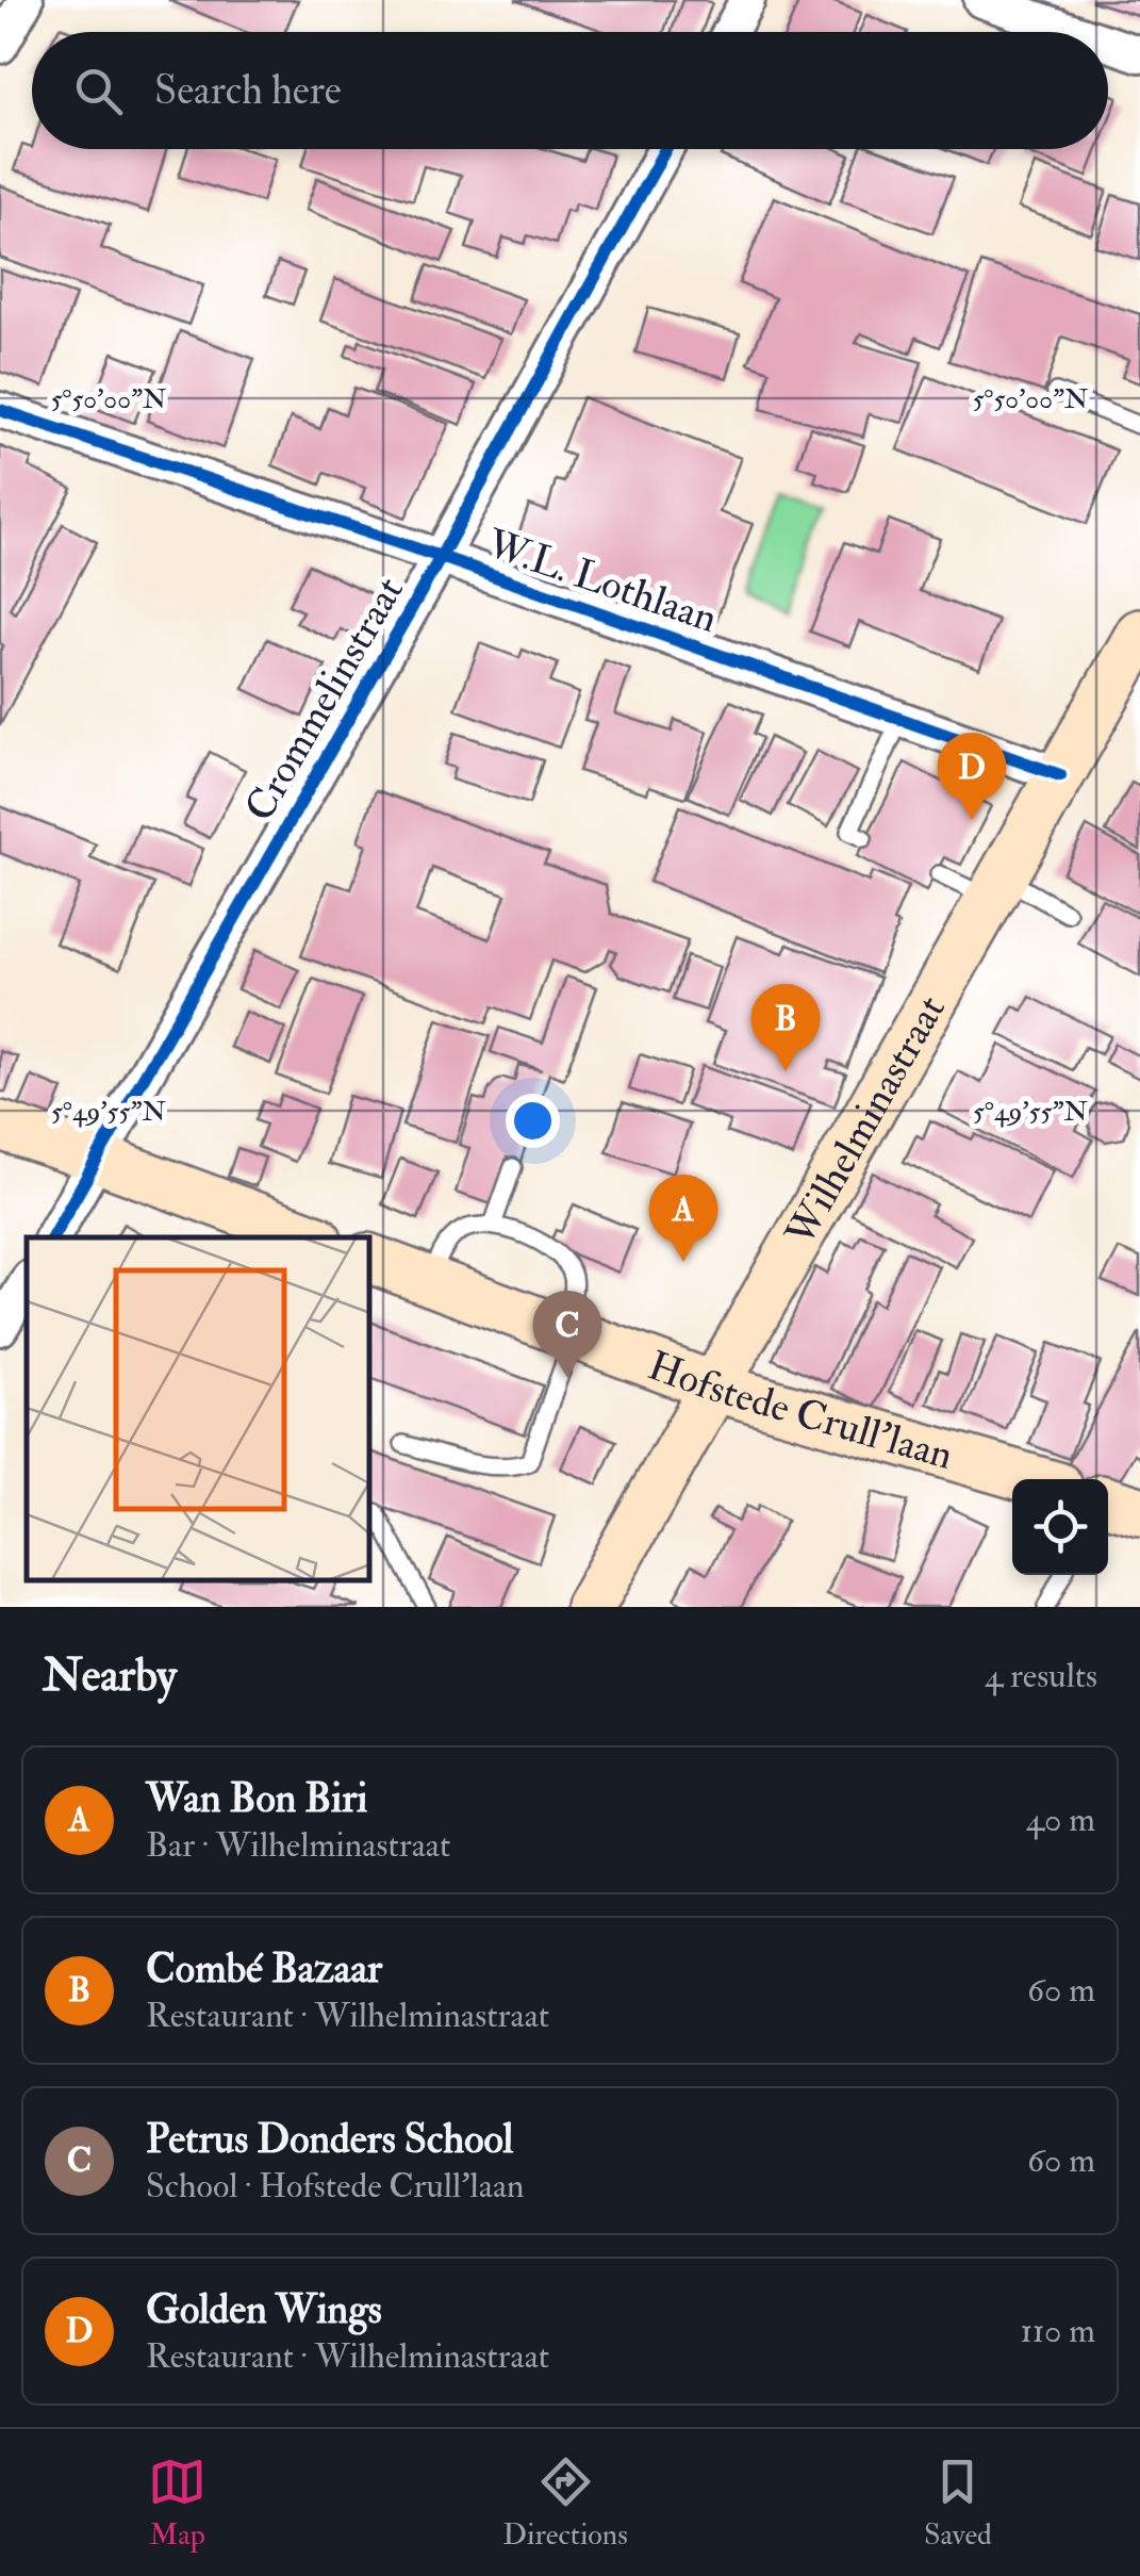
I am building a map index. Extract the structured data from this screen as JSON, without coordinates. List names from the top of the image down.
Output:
{
  "streets": {
    "street": [
      "W.L. Lothlaan",
      "Crommelinstraat",
      "Wilhelminastraat",
      "Hofstede Crull'laan"
    ]
  },
  "crossings": [
    ["W.L. Lothlaan", "Crommelinstraat"],
    ["W.L. Lothlaan", "Wilhelminastraat"],
    ["Wilhelminastraat", "Hofstede Crull'laan"]
  ],
  "page": {
    "search": "Search here",
    "pins": [
      "D",
      "B",
      "A",
      "C"
    ],
    "heading": ["Nearby", "4 results"],
    "list": [
      {
        "mark": "A",
        "name": "Wan Bon Biri",
        "note": "Bar · Wilhelminastraat",
        "value": "40 m"
      },
      {
        "mark": "B",
        "name": "Combé Bazaar",
        "note": "Restaurant · Wilhelminastraat",
        "value": "60 m"
      },
      {
        "mark": "C",
        "name": "Petrus Donders School",
        "note": "School · Hofstede Crull'laan",
        "value": "60 m"
      },
      {
        "mark": "D",
        "name": "Golden Wings",
        "note": "Restaurant · Wilhelminastraat",
        "value": "110 m"
      }
    ],
    "nav": ["Map", "Directions", "Saved"]
  },
  "coordinates": ["5°50'00\"N", "5°49'55\"N"]
}
